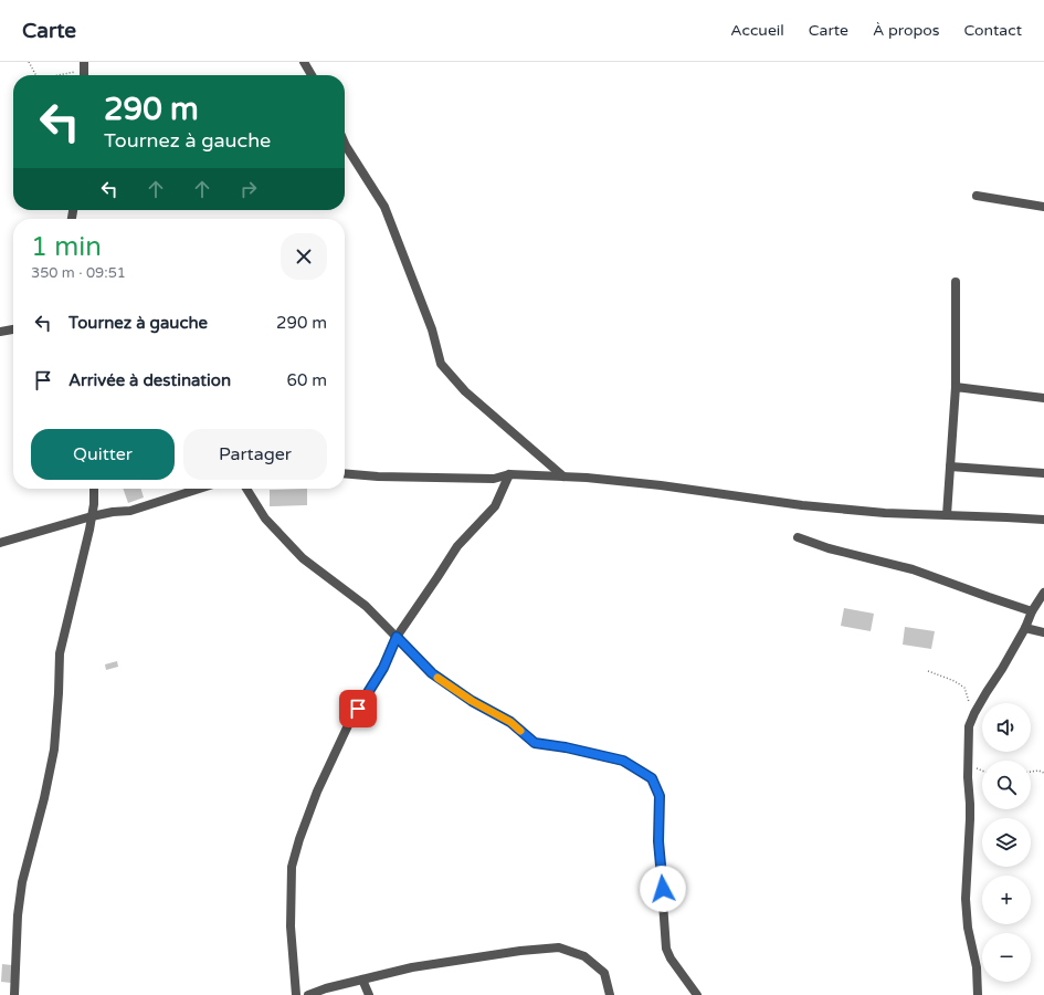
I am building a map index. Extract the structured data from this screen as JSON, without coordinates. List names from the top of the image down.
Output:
{
  "page": {
    "header": "Carte",
    "nav": [
      "Accueil",
      "Carte",
      "À propos",
      "Contact"
    ],
    "turn": ["290 m", "Tournez à gauche"],
    "heading": ["1 min", "350 m · 09:51"],
    "list": [
      {
        "name": "Tournez à gauche",
        "value": "290 m"
      },
      {
        "name": "Arrivée à destination",
        "value": "60 m"
      }
    ],
    "buttons": ["Quitter", "Partager"],
    "map_buttons": ["+", "−"]
  }
}
